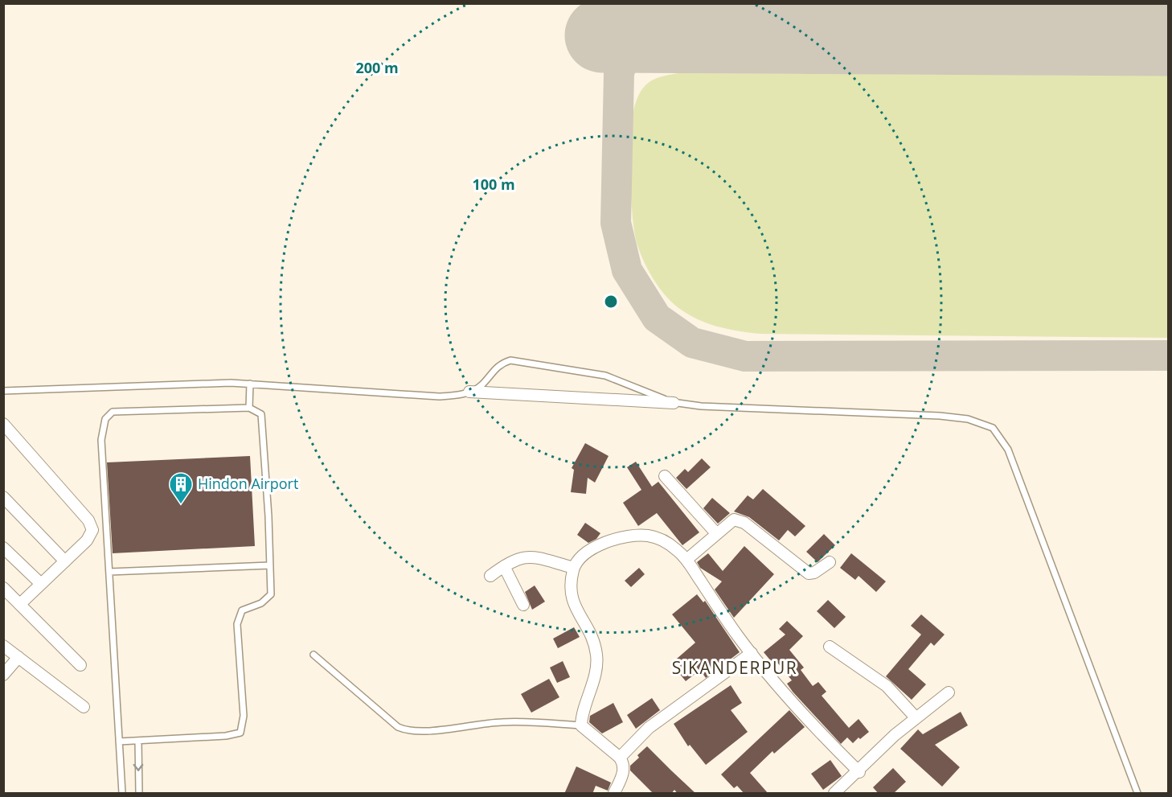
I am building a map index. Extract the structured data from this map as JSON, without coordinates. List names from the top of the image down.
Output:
{
  "districts": ["SIKANDERPUR"],
  "places": {
    "building": ["Hindon Airport"]
  },
  "rings": ["200 m", "100 m"]
}
